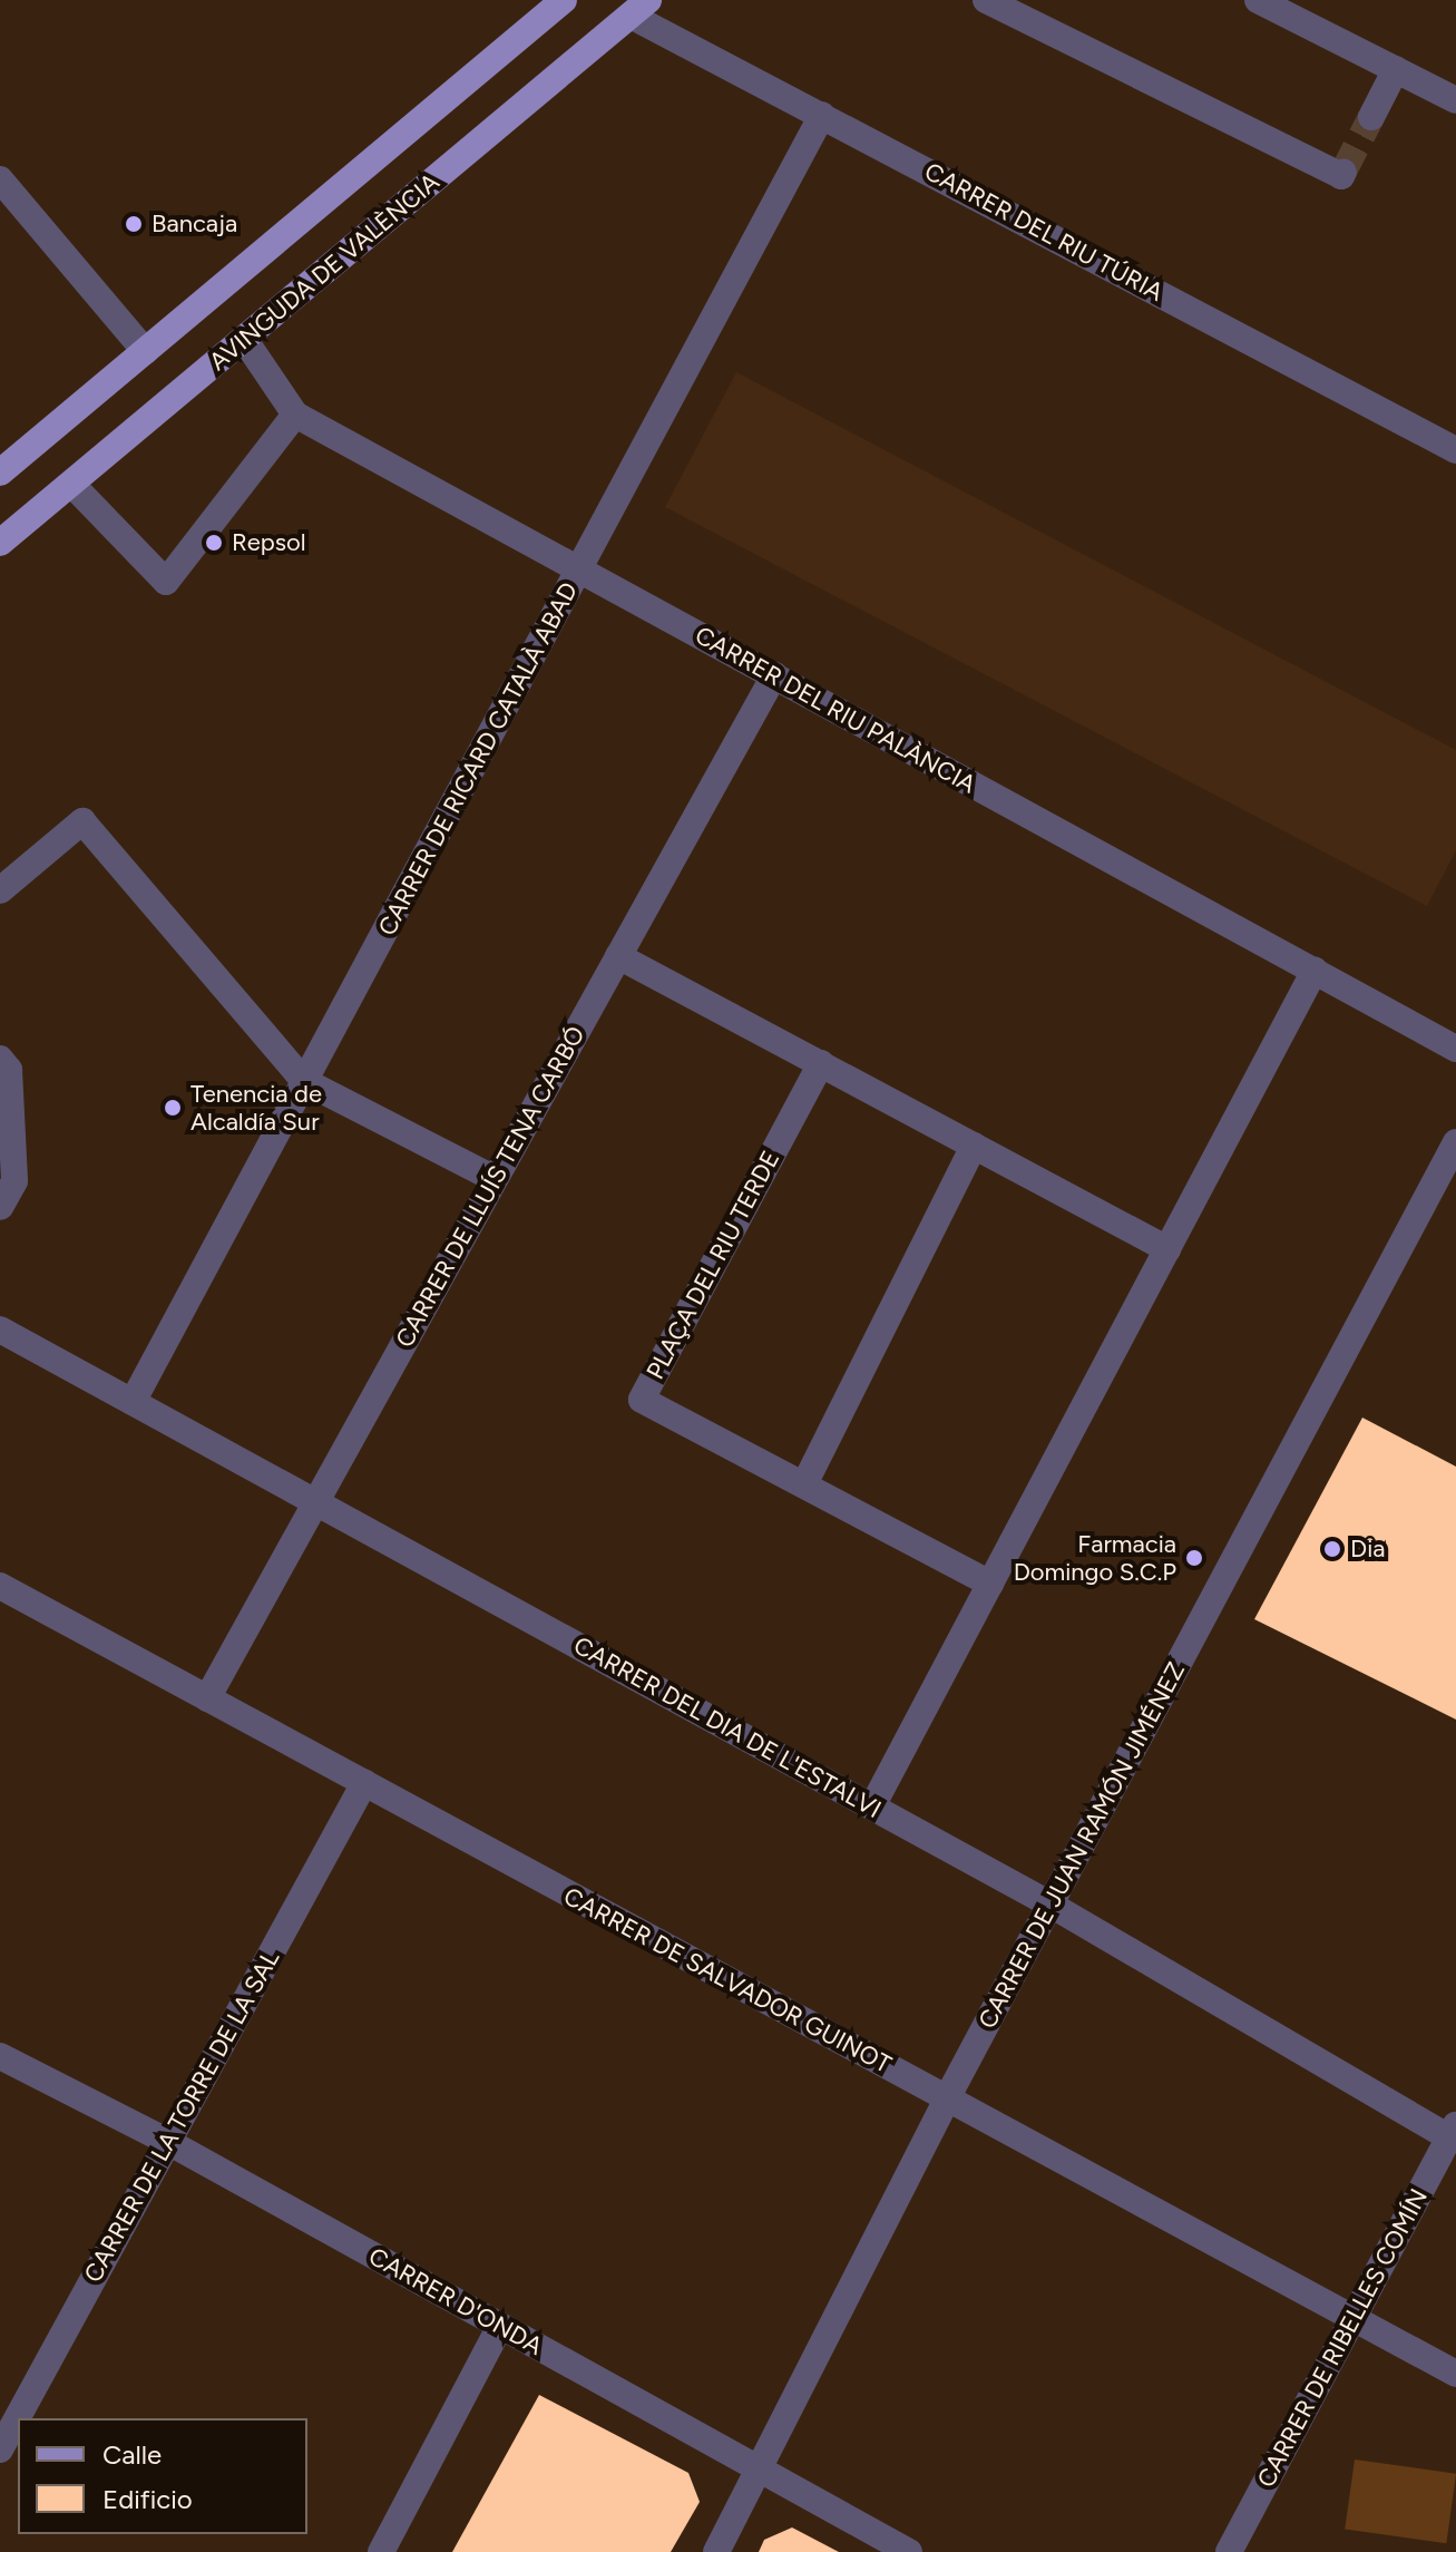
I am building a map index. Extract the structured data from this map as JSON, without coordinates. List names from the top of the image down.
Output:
{
  "streets": {
    "main road": ["AVINGUDA DE VALÈNCIA"],
    "street": [
      "CARRER DEL RIU TÚRIA",
      "CARRER DEL RIU PALÀNCIA",
      "CARRER DE RICARD CATALÀ ABAD",
      "CARRER DE LLUÍS TENA CARBÓ",
      "PLAÇA DEL RIU TERDE",
      "CARRER DEL DIA DE L'ESTALVI",
      "CARRER DE JUAN RAMÓN JIMÉNEZ",
      "CARRER DE SALVADOR GUINOT",
      "CARRER DE LA TORRE DE LA SAL",
      "CARRER D'ONDA",
      "CARRER DE RIBELLES COMÍN"
    ]
  },
  "crossings": [
    ["CARRER DEL RIU TÚRIA", "AVINGUDA DE VALÈNCIA"],
    ["CARRER DEL RIU TÚRIA", "CARRER DE RICARD CATALÀ ABAD"],
    ["AVINGUDA DE VALÈNCIA", "CARRER DEL RIU PALÀNCIA"],
    ["CARRER DEL RIU PALÀNCIA", "CARRER DE RICARD CATALÀ ABAD"],
    ["CARRER DEL RIU PALÀNCIA", "CARRER DE LLUÍS TENA CARBÓ"],
    ["CARRER DE RICARD CATALÀ ABAD", "CARRER DEL DIA DE L'ESTALVI"],
    ["CARRER DE LLUÍS TENA CARBÓ", "CARRER DEL DIA DE L'ESTALVI"],
    ["CARRER DE LLUÍS TENA CARBÓ", "CARRER DE SALVADOR GUINOT"],
    ["CARRER DEL DIA DE L'ESTALVI", "CARRER DE JUAN RAMÓN JIMÉNEZ"],
    ["CARRER DEL DIA DE L'ESTALVI", "CARRER DE RIBELLES COMÍN"],
    ["CARRER DE JUAN RAMÓN JIMÉNEZ", "CARRER DE SALVADOR GUINOT"],
    ["CARRER DE JUAN RAMÓN JIMÉNEZ", "CARRER D'ONDA"],
    ["CARRER DE SALVADOR GUINOT", "CARRER DE LA TORRE DE LA SAL"],
    ["CARRER DE SALVADOR GUINOT", "CARRER DE RIBELLES COMÍN"],
    ["CARRER DE LA TORRE DE LA SAL", "CARRER D'ONDA"]
  ],
  "places": [
    "Bancaja",
    "Repsol",
    "Tenencia de Alcaldía Sur",
    "Dia",
    "Farmacia Domingo S.C.P"
  ],
  "legend": ["Calle", "Edificio"]
}
